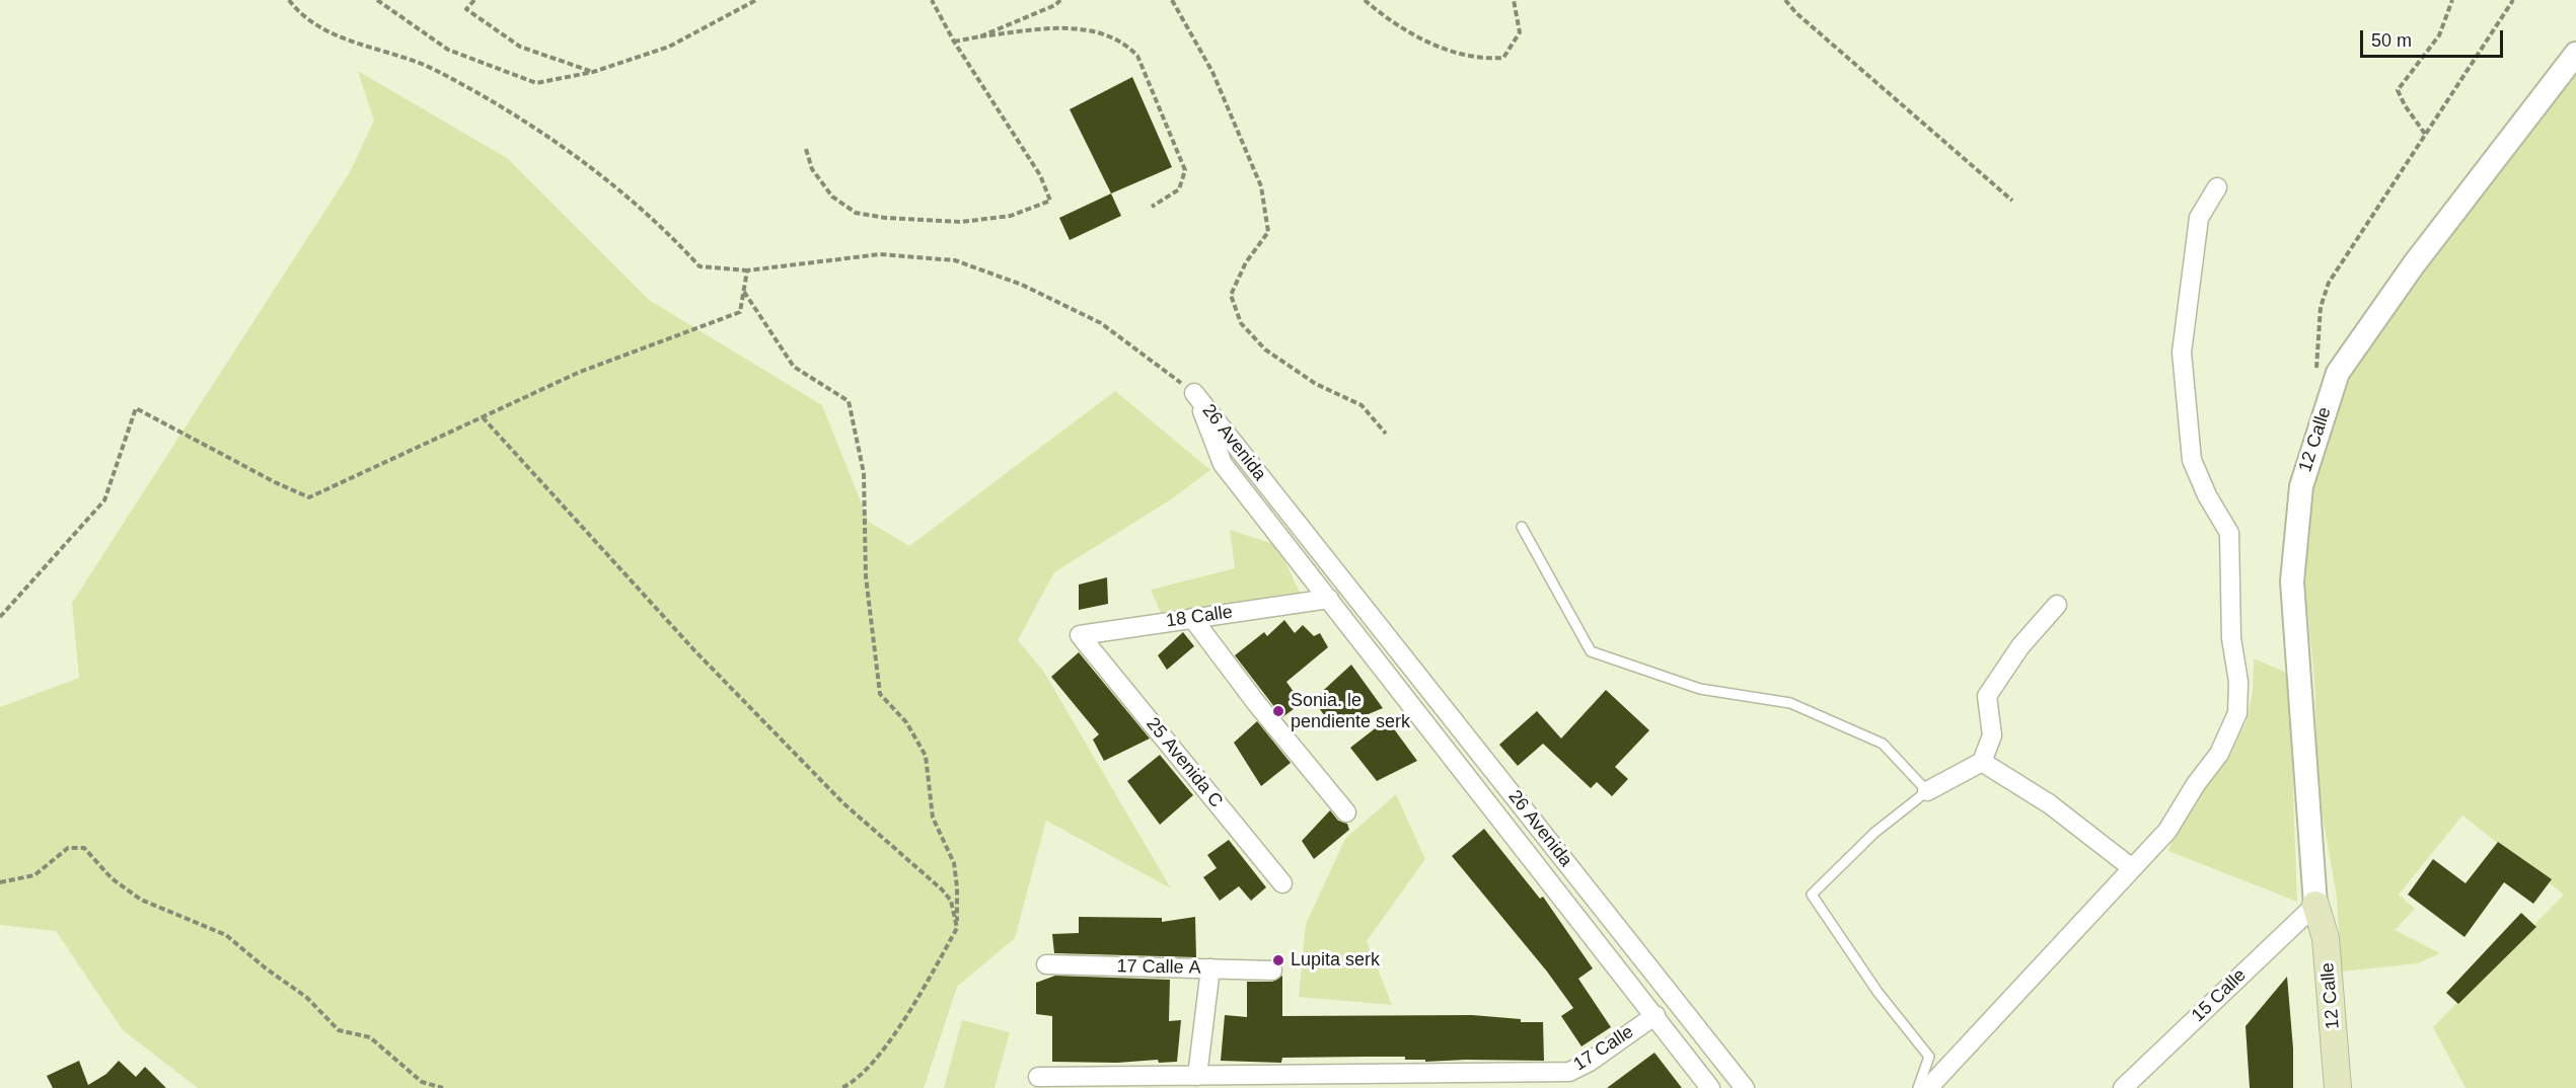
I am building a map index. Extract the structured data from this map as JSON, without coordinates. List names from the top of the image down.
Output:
{
  "streets": {
    "main road": ["12 Calle"],
    "street": [
      "26 Avenida",
      "18 Calle",
      "25 Avenida C",
      "17 Calle A",
      "15 Calle",
      "17 Calle"
    ]
  },
  "crossings": [
    ["12 Calle", "15 Calle"],
    ["26 Avenida", "18 Calle"],
    ["26 Avenida", "17 Calle"],
    ["18 Calle", "25 Avenida C"]
  ],
  "places": ["Sonia. le pendiente serk", "Lupita serk"],
  "scale_bar": "50 m"
}
